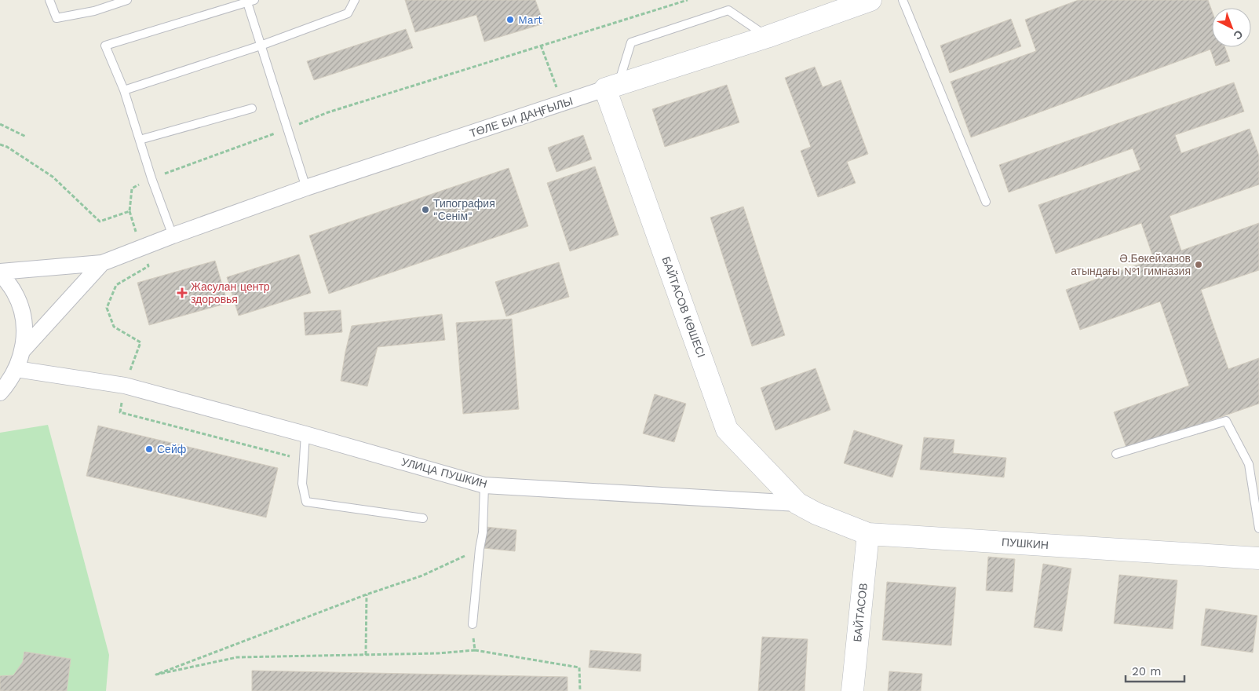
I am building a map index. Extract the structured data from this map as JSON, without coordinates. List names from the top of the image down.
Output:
{
  "streets": {
    "street": [
      "ТӨЛЕ БИ ДАҢҒЫЛЫ",
      "БАЙТАСОВ КӨШЕСІ",
      "УЛИЦА ПУШКИН",
      "ПУШКИН",
      "БАЙТАСОВ"
    ]
  },
  "crossings": [
    ["ТӨЛЕ БИ ДАҢҒЫЛЫ", "БАЙТАСОВ КӨШЕСІ"],
    ["БАЙТАСОВ КӨШЕСІ", "УЛИЦА ПУШКИН"],
    ["БАЙТАСОВ КӨШЕСІ", "ПУШКИН"],
    ["УЛИЦА ПУШКИН", "ПУШКИН"],
    ["ПУШКИН", "БАЙТАСОВ"]
  ],
  "places": {
    "other": [
      "Mart",
      "Типография \"Сенім\"",
      "Ә.Бөкейханов атындағы №1 гимназия",
      "Сейф"
    ],
    "health": ["Жасулан центр здоровья"]
  },
  "scale_bar": "20 m",
  "north": "bottom right"
}
